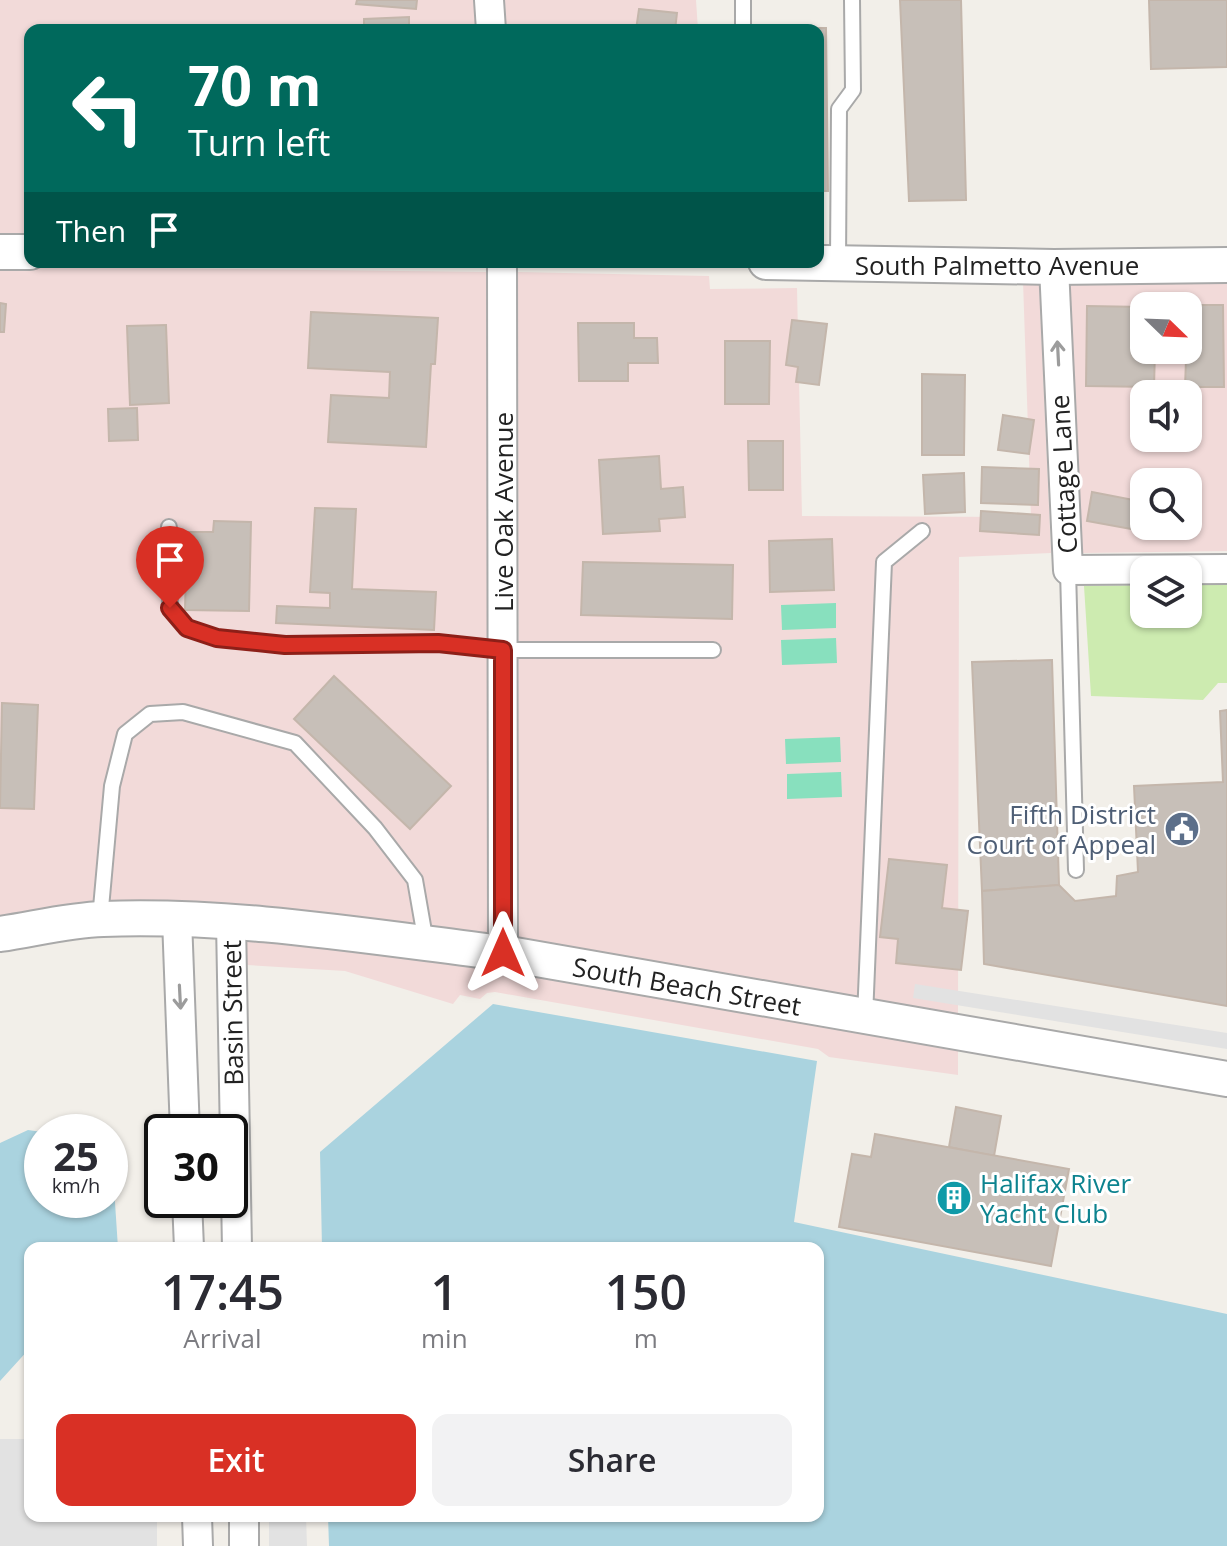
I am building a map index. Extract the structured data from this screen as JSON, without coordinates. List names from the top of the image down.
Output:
{
  "streets": {
    "street": [
      "South Palmetto Avenue",
      "Cottage Lane",
      "Live Oak Avenue",
      "South Beach Street",
      "Basin Street"
    ]
  },
  "crossings": [
    ["South Palmetto Avenue", "Cottage Lane"],
    ["Live Oak Avenue", "South Beach Street"],
    ["South Beach Street", "Basin Street"]
  ],
  "one_way": ["Cottage Lane"],
  "places": {
    "public building": ["Fifth District Court of Appeal"],
    "building": ["Halifax River Yacht Club"]
  },
  "north": "bottom right",
  "page": {
    "turn": ["70 m", "Turn left"],
    "then": "Then",
    "speed": "25 km/h",
    "limit": "30",
    "eta": [
      "17:45",
      "Arrival",
      "1",
      "min",
      "150",
      "m"
    ],
    "buttons": ["Exit", "Share"]
  }
}
